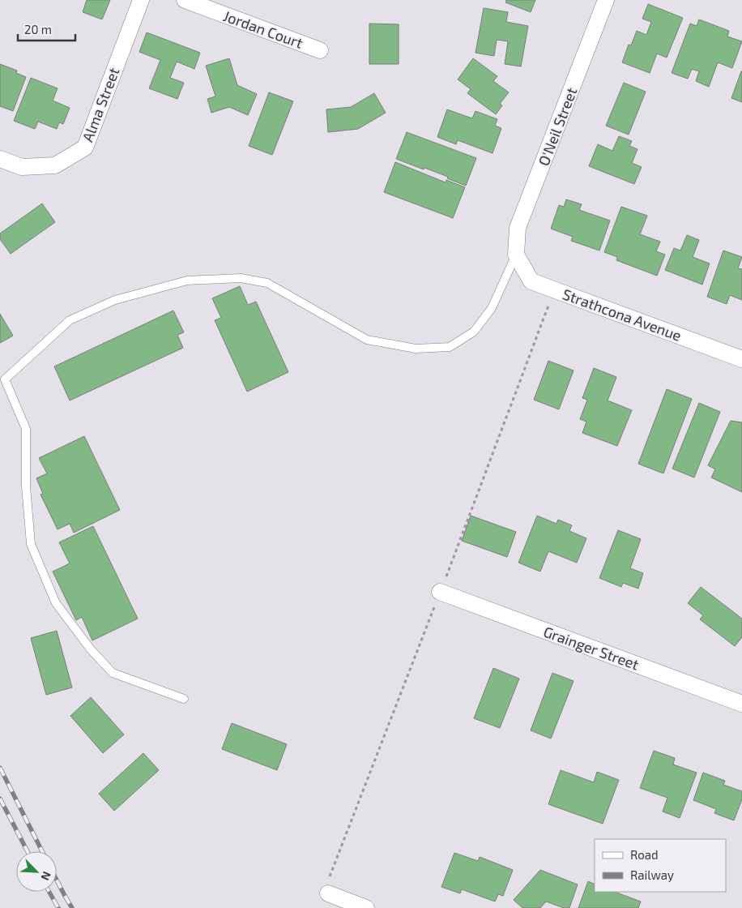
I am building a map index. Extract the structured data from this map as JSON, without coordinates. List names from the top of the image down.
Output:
{
  "streets": {
    "street": [
      "Jordan Court",
      "Alma Street",
      "O'Neil Street",
      "Strathcona Avenue",
      "Grainger Street"
    ]
  },
  "crossings": [
    ["O'Neil Street", "Strathcona Avenue"]
  ],
  "legend": ["Road", "Railway"],
  "scale_bar": "20 m",
  "north": "bottom right"
}
